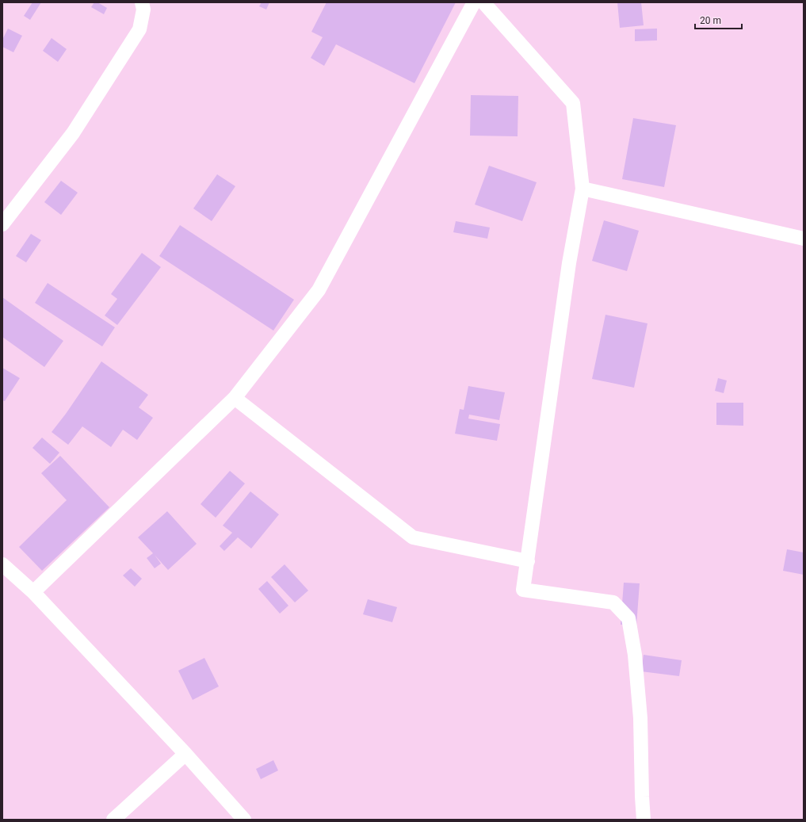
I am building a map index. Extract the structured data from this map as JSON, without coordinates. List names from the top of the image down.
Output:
{
  "scale_bar": "20 m"
}
